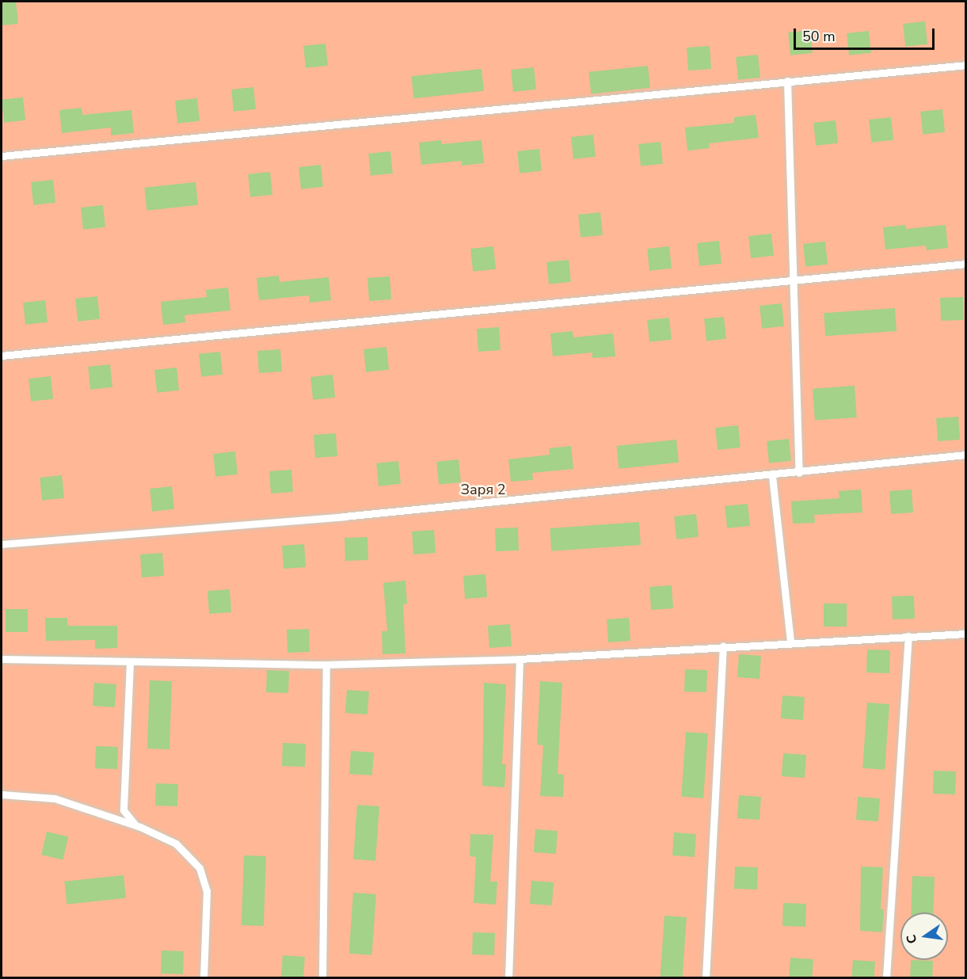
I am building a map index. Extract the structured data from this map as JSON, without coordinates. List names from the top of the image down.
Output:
{
  "parks": ["Заря 2"],
  "scale_bar": "50 m",
  "north": "left"
}
